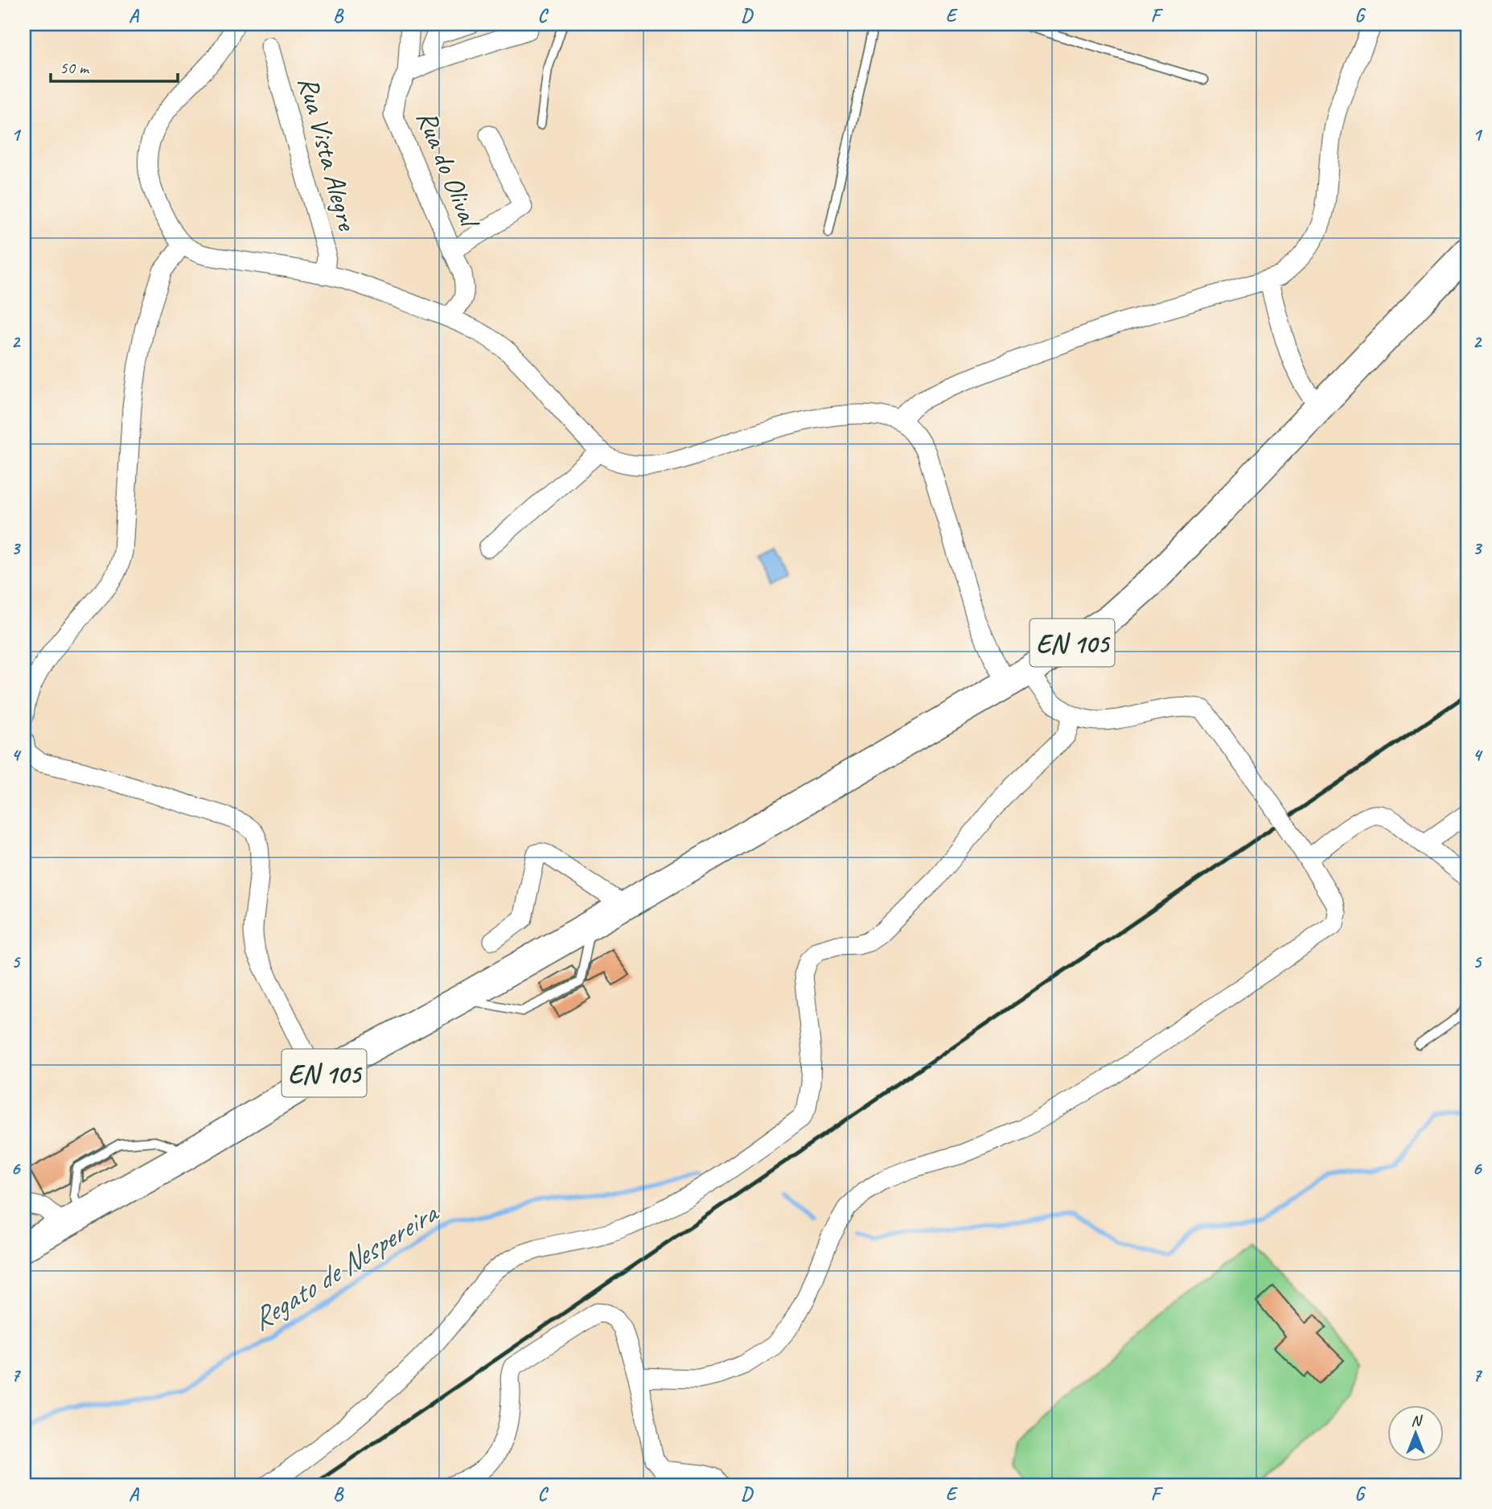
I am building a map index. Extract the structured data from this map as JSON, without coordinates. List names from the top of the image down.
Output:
{
  "streets": {
    "main road": ["EN 105"],
    "street": ["Rua Vista Alegre", "Rua do Olival"]
  },
  "water": ["Regato de Nespereira"],
  "scale_bar": "50 m",
  "north": "top",
  "grid": {
    "columns": [
      "A",
      "B",
      "C",
      "D",
      "E",
      "F",
      "G"
    ],
    "rows": [
      "1",
      "2",
      "3",
      "4",
      "5",
      "6",
      "7"
    ]
  }
}
